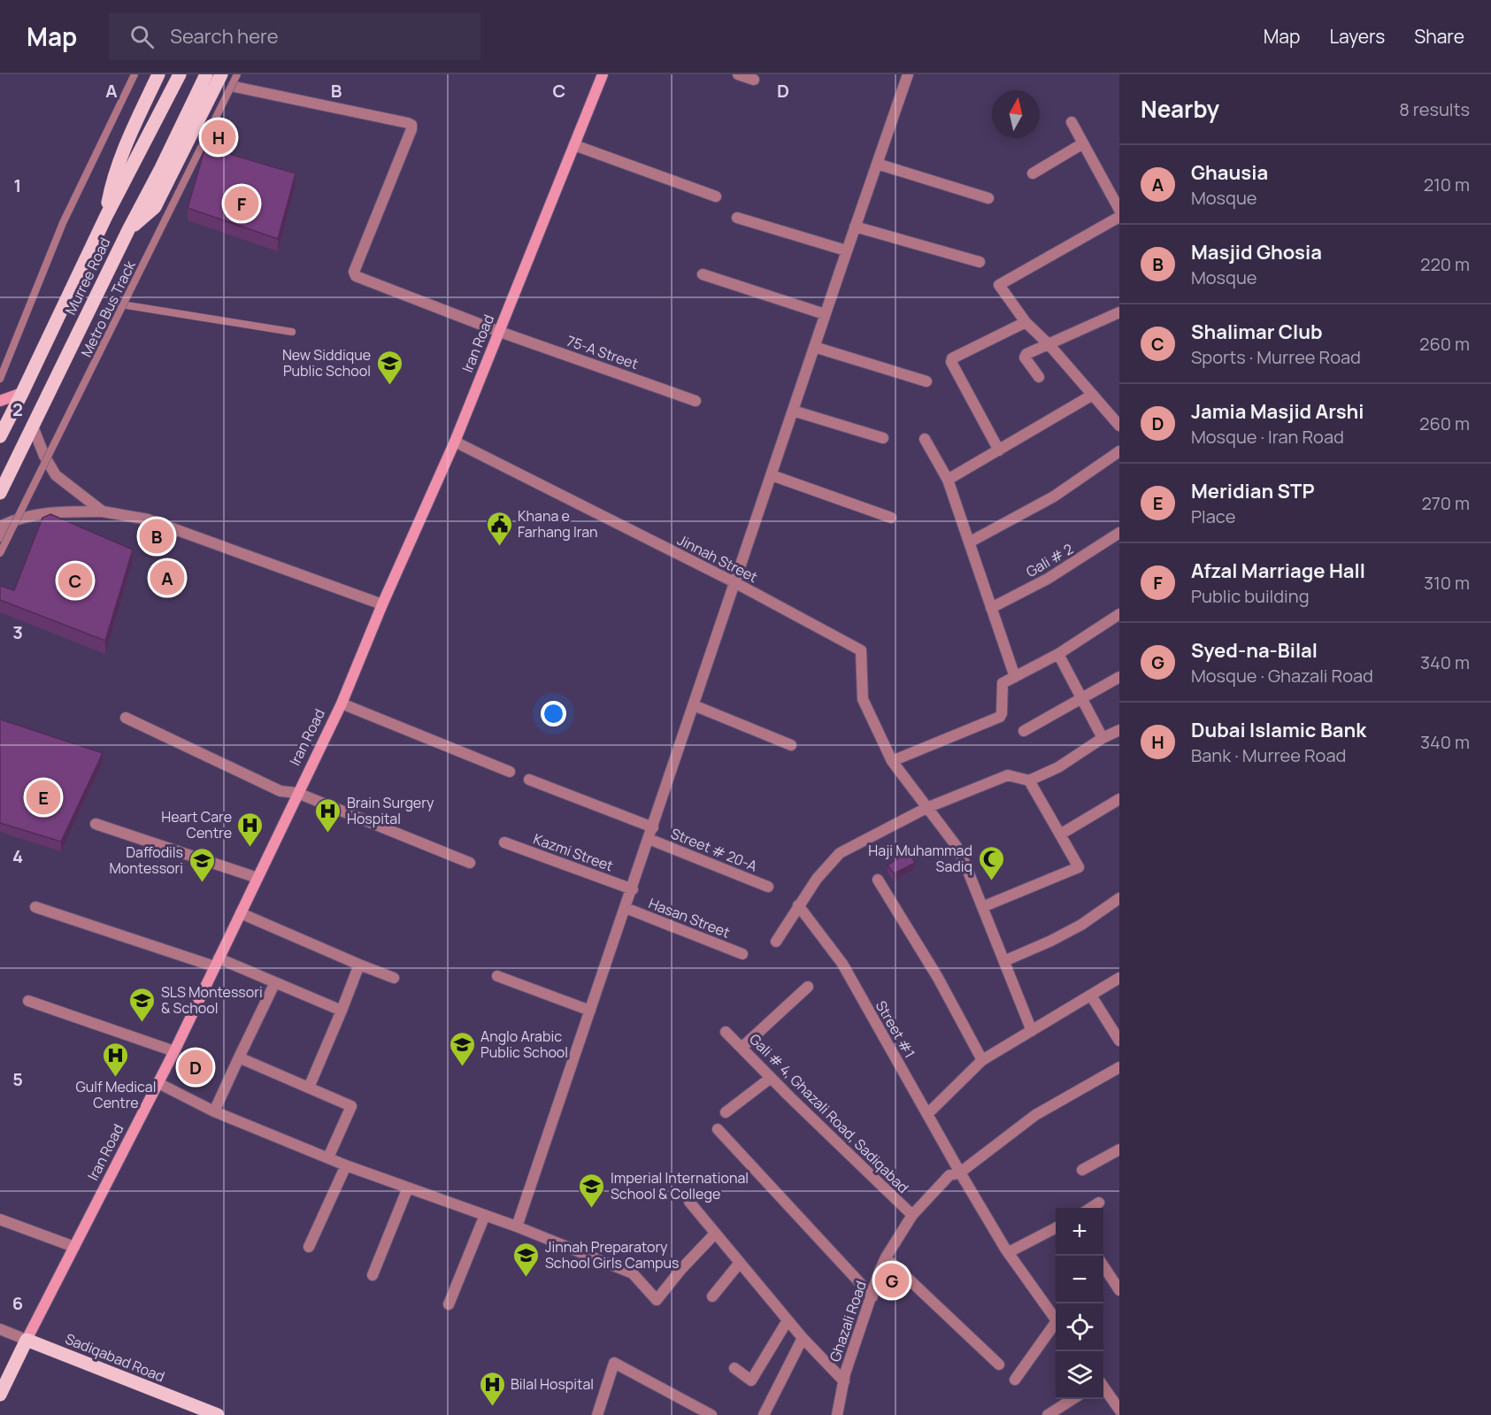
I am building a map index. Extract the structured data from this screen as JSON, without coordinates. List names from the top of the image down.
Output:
{
  "streets": {
    "main road": ["Murree Road", "Iran Road", "Sadiqabad Road"],
    "street": [
      "75-A Street",
      "Jinnah Street",
      "Gali # 2",
      "Street # 20-A",
      "Kazmi Street",
      "Hasan Street",
      "Street #1",
      "Gali # 4, Ghazali Road, Sadiqabad",
      "Ghazali Road"
    ],
    "lane": ["Metro Bus Track"]
  },
  "crossings": [
    ["Iran Road", "75-A Street"],
    ["Iran Road", "Jinnah Street"],
    ["Iran Road", "Sadiqabad Road"],
    ["Street #1", "Ghazali Road"],
    ["Gali # 4, Ghazali Road, Sadiqabad", "Ghazali Road"]
  ],
  "places": {
    "school or university": [
      "New Siddique Public School",
      "Daffodils Montessori",
      "SLS Montessori & School",
      "Anglo Arabic Public School",
      "Imperial International School & College",
      "Jinnah Preparatory School Girls Campus"
    ],
    "public building": ["Khana e Farhang Iran"],
    "hospital": [
      "Brain Surgery Hospital",
      "Heart Care Centre",
      "Gulf Medical Centre",
      "Bilal Hospital"
    ],
    "mosque": ["Haji Muhammad Sadiq"]
  },
  "north": "top",
  "page": {
    "header": "Map",
    "search": "Search here",
    "nav": ["Map", "Layers", "Share"],
    "heading": ["Nearby", "8 results"],
    "pins": [
      "H",
      "F",
      "B",
      "A",
      "C",
      "E",
      "D",
      "G"
    ],
    "list": [
      {
        "mark": "A",
        "name": "Ghausia",
        "note": "Mosque",
        "value": "210 m"
      },
      {
        "mark": "B",
        "name": "Masjid Ghosia",
        "note": "Mosque",
        "value": "220 m"
      },
      {
        "mark": "C",
        "name": "Shalimar Club",
        "note": "Sports · Murree Road",
        "value": "260 m"
      },
      {
        "mark": "D",
        "name": "Jamia Masjid Arshi",
        "note": "Mosque · Iran Road",
        "value": "260 m"
      },
      {
        "mark": "E",
        "name": "Meridian STP",
        "note": "Place",
        "value": "270 m"
      },
      {
        "mark": "F",
        "name": "Afzal Marriage Hall",
        "note": "Public building",
        "value": "310 m"
      },
      {
        "mark": "G",
        "name": "Syed-na-Bilal",
        "note": "Mosque · Ghazali Road",
        "value": "340 m"
      },
      {
        "mark": "H",
        "name": "Dubai Islamic Bank",
        "note": "Bank · Murree Road",
        "value": "340 m"
      }
    ],
    "map_buttons": ["+", "−"]
  },
  "grid": {
    "columns": [
      "A",
      "B",
      "C",
      "D"
    ],
    "rows": [
      "1",
      "2",
      "3",
      "4",
      "5",
      "6"
    ]
  }
}
